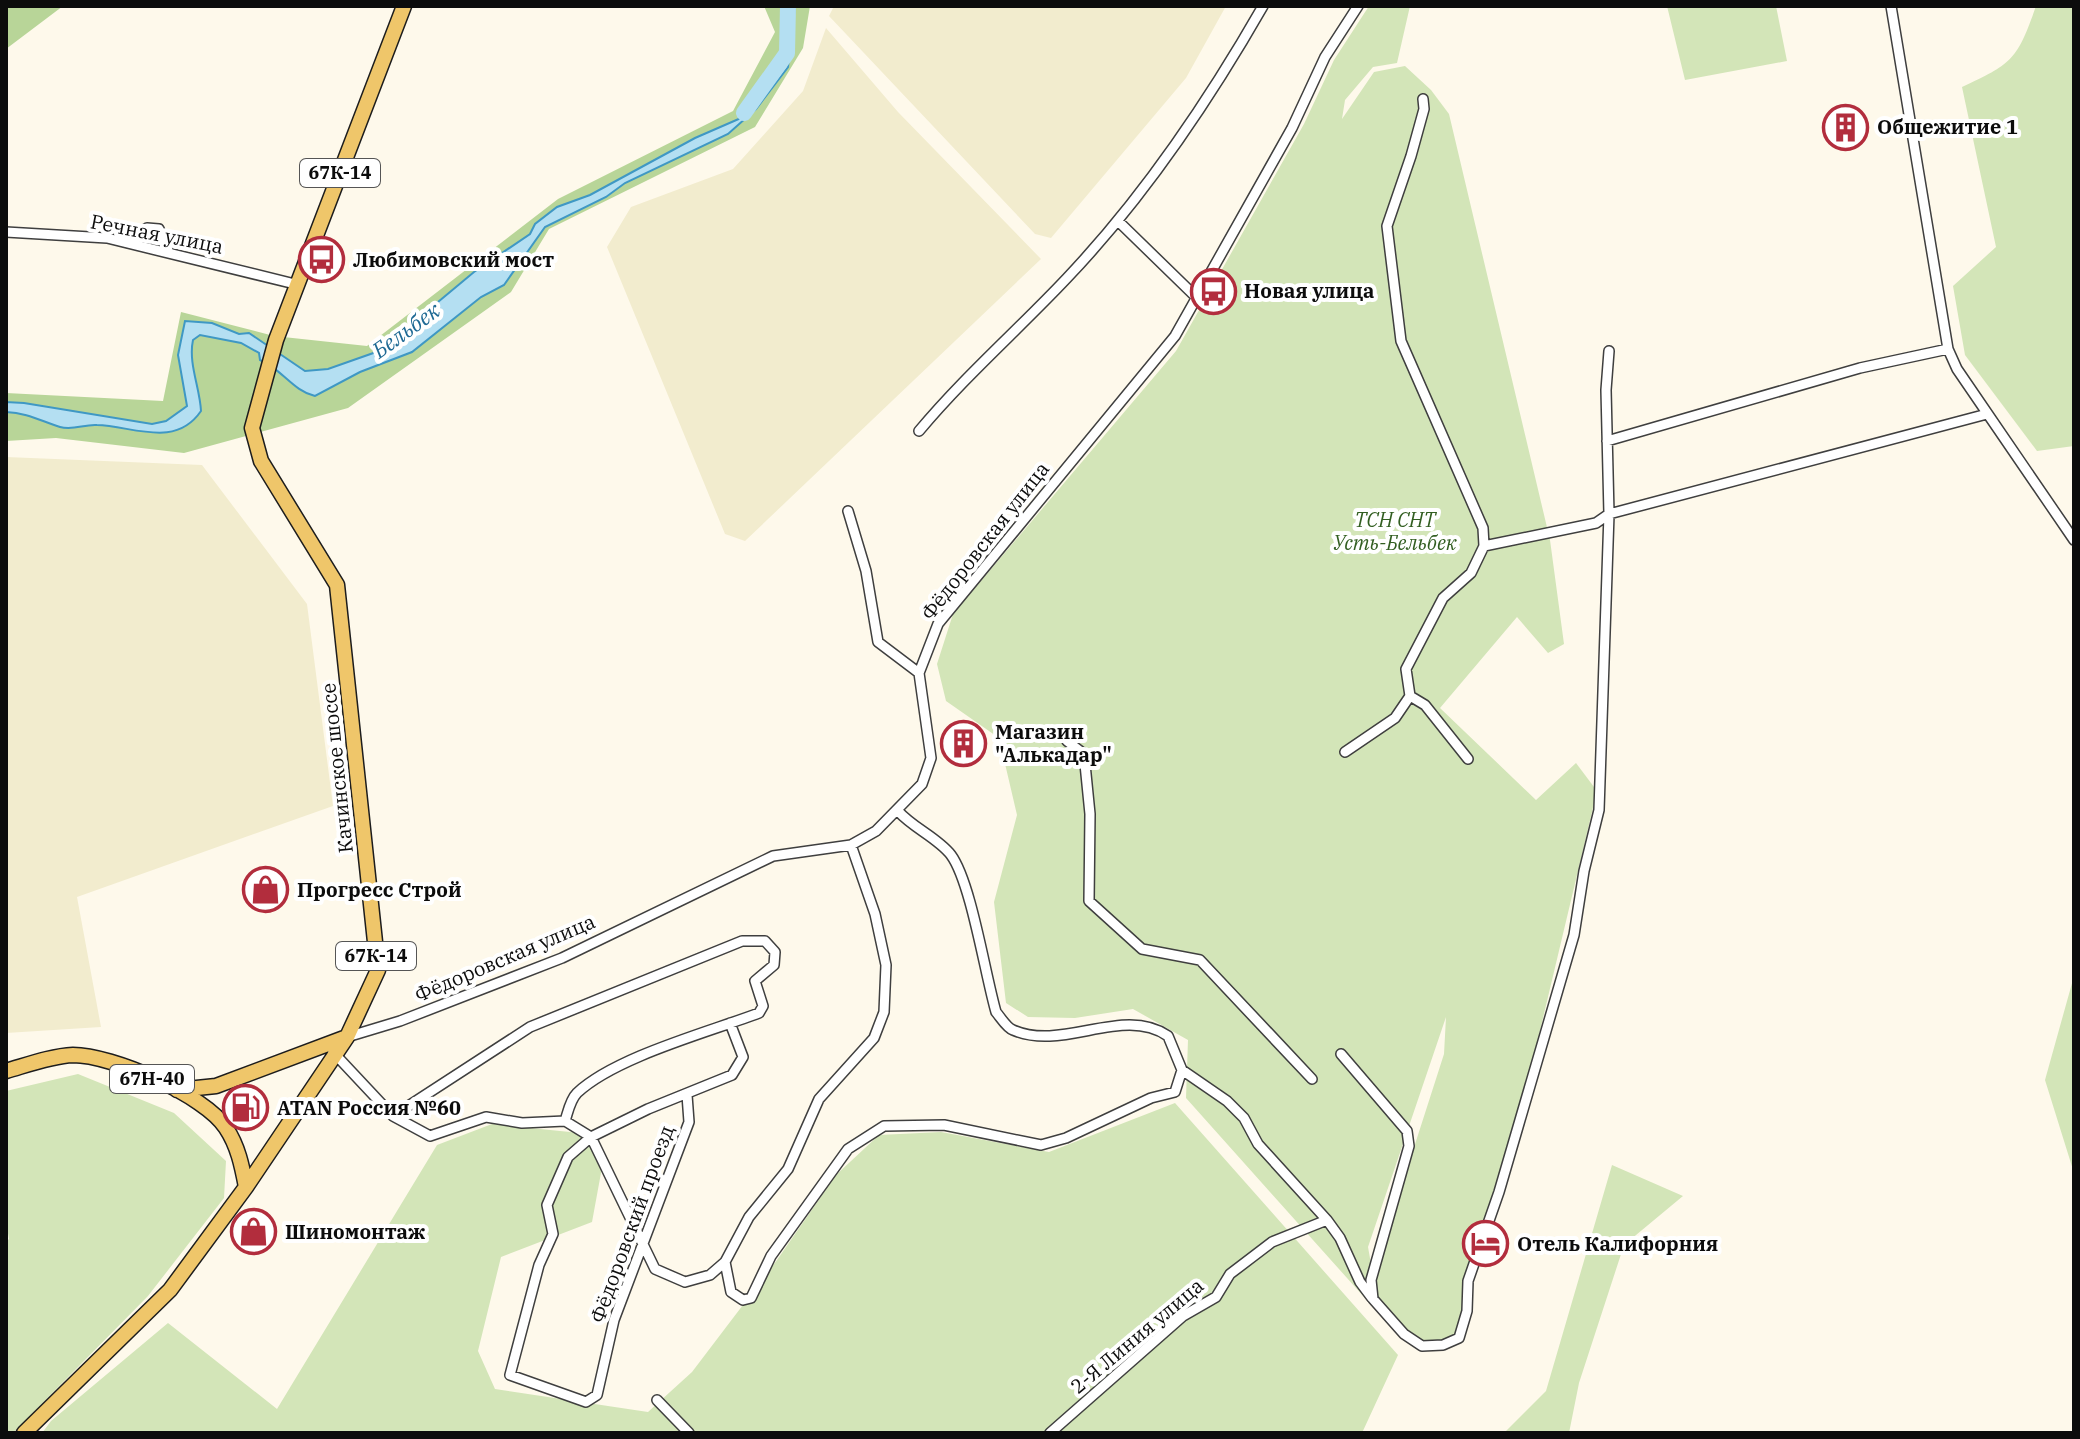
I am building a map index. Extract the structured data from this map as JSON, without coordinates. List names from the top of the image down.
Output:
{
  "streets": {
    "main road": ["67К-14", "Качинское шоссе", "67H-40"],
    "street": [
      "Речная улица",
      "Фёдоровская улица",
      "Фёдоровский проезд",
      "2-Я Линия улица"
    ]
  },
  "crossings": [
    ["67К-14", "Речная улица"],
    ["67К-14", "Качинское шоссе"],
    ["Речная улица", "Качинское шоссе"],
    ["Фёдоровская улица", "Качинское шоссе"],
    ["Фёдоровская улица", "67H-40"],
    ["Качинское шоссе", "67H-40"]
  ],
  "water": ["Бельбек"],
  "parks": ["ТСН СНТ Усть-Бельбек"],
  "places": {
    "building": ["Общежитие 1", "Магазин \"Алькадар\""],
    "bus stop": ["Любимовский мост", "Новая улица"],
    "shop": ["Прогресс Строй", "Шиномонтаж"],
    "fuel station": ["ATAN Россия №60"],
    "hotel": ["Отель Калифорния"]
  }
}
